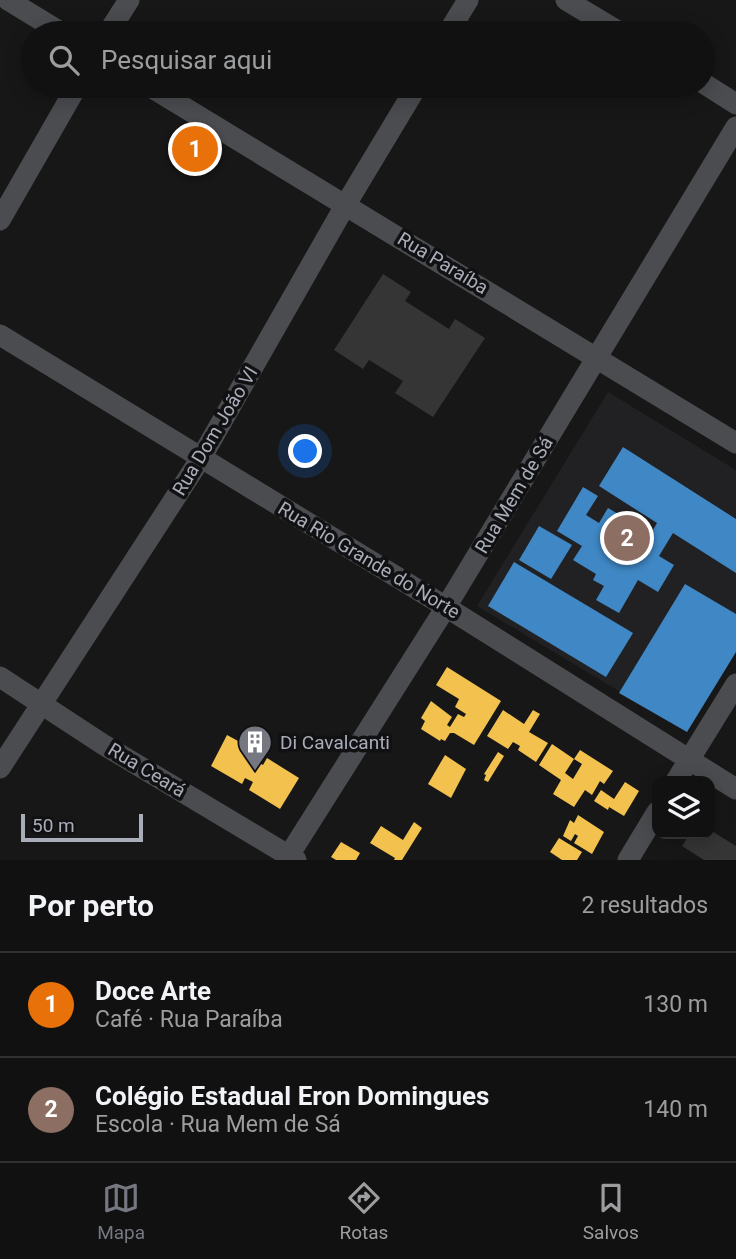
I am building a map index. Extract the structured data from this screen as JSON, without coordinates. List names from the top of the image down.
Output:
{
  "streets": {
    "street": [
      "Rua Paraíba",
      "Rua Dom João VI",
      "Rua Mem de Sá",
      "Rua Rio Grande do Norte",
      "Rua Ceará"
    ]
  },
  "crossings": [
    ["Rua Paraíba", "Rua Dom João VI"],
    ["Rua Paraíba", "Rua Mem de Sá"],
    ["Rua Dom João VI", "Rua Rio Grande do Norte"],
    ["Rua Dom João VI", "Rua Ceará"],
    ["Rua Mem de Sá", "Rua Rio Grande do Norte"],
    ["Rua Mem de Sá", "Rua Ceará"]
  ],
  "places": {
    "building": ["Di Cavalcanti"]
  },
  "scale_bar": "50 m",
  "page": {
    "search": "Pesquisar aqui",
    "pins": ["1", "2"],
    "scale": "50 m",
    "heading": ["Por perto", "2 resultados"],
    "list": [
      {
        "mark": "1",
        "name": "Doce Arte",
        "note": "Café · Rua Paraíba",
        "value": "130 m"
      },
      {
        "mark": "2",
        "name": "Colégio Estadual Eron Domingues",
        "note": "Escola · Rua Mem de Sá",
        "value": "140 m"
      }
    ],
    "nav": ["Mapa", "Rotas", "Salvos"]
  }
}
